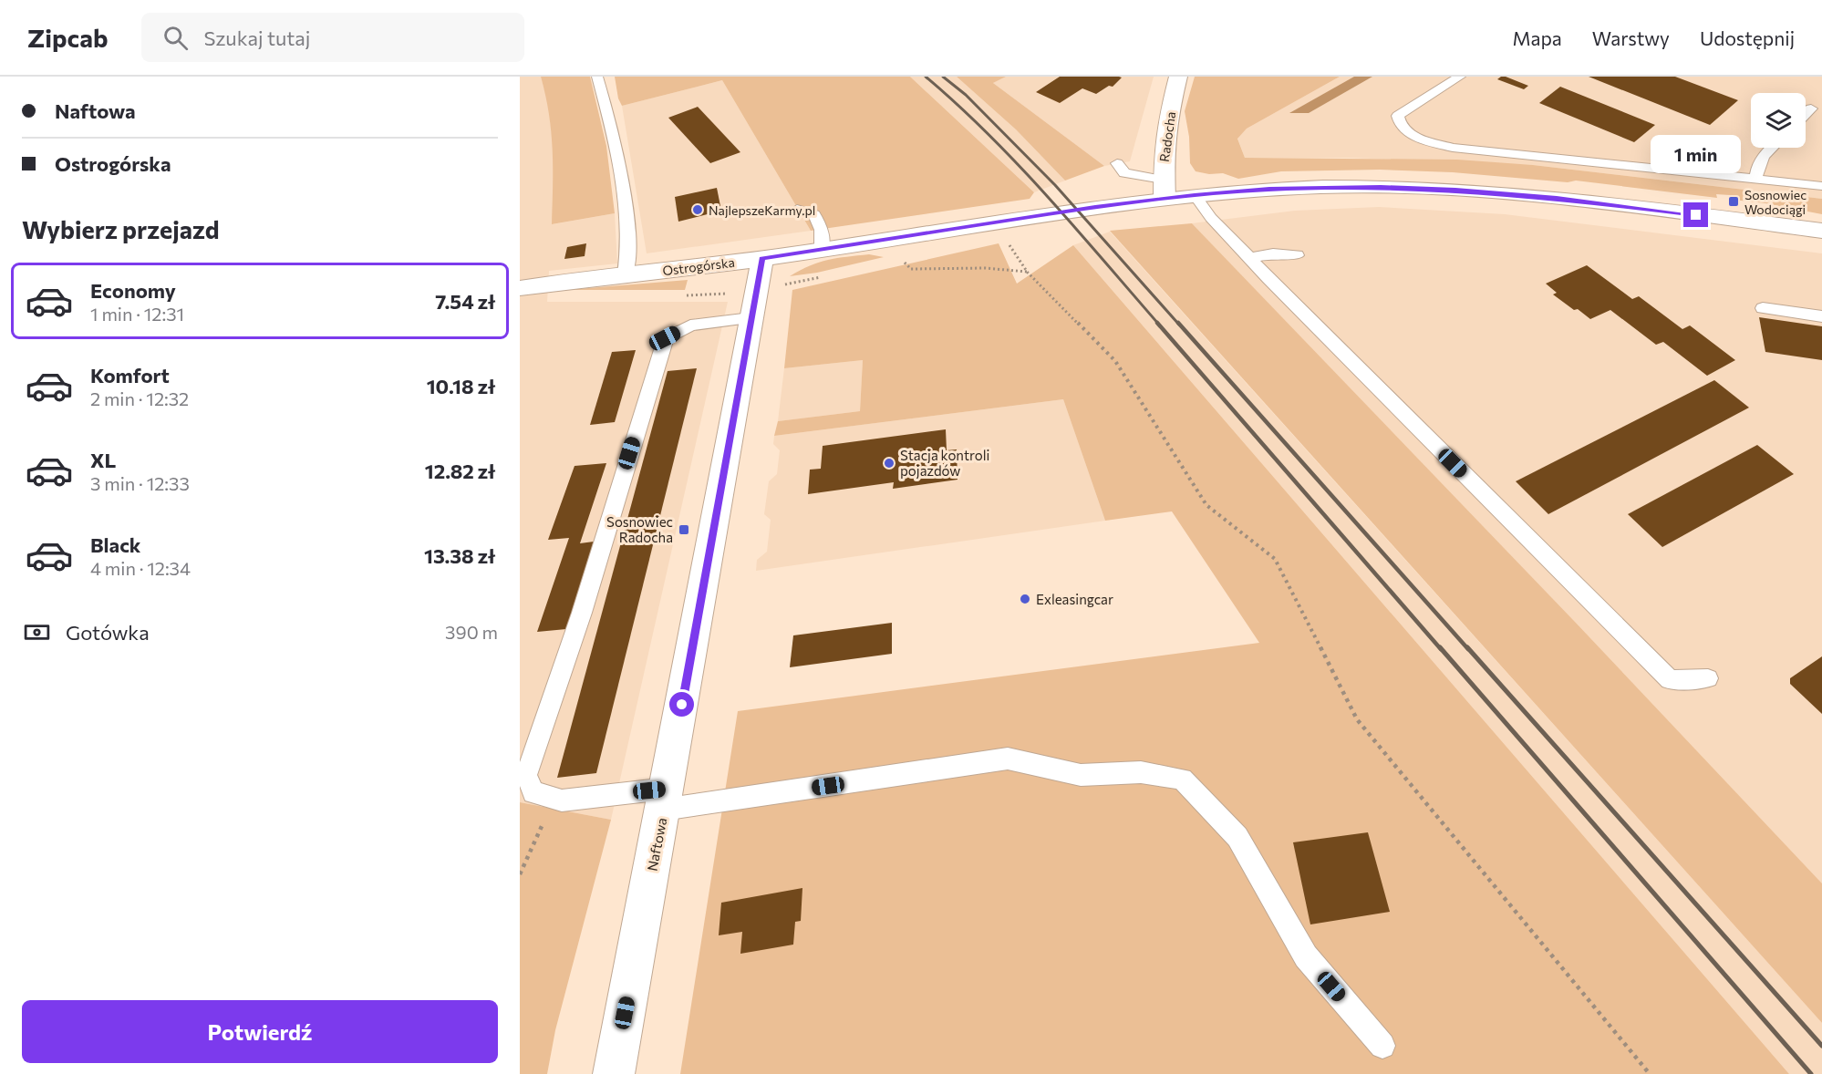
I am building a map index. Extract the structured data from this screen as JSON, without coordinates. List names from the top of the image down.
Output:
{
  "streets": {
    "street": ["Radocha", "Ostrogórska", "Naftowa"]
  },
  "crossings": [
    ["Radocha", "Ostrogórska"],
    ["Ostrogórska", "Naftowa"]
  ],
  "places": {
    "transit": ["Sosnowiec Wodociągi", "Sosnowiec Radocha"],
    "other": ["NajlepszeKarmy.pl", "Stacja kontroli pojazdów", "Exleasingcar"]
  },
  "page": {
    "header": "Zipcab",
    "search": "Szukaj tutaj",
    "nav": ["Mapa", "Warstwy", "Udostępnij"],
    "banner": ["Naftowa", "Ostrogórska"],
    "bubble": "1 min",
    "heading": "Wybierz przejazd",
    "list": [
      {
        "name": "Economy",
        "note": "1 min · 12:31",
        "value": "7.54 zł"
      },
      {
        "name": "Komfort",
        "note": "2 min · 12:32",
        "value": "10.18 zł"
      },
      {
        "name": "XL",
        "note": "3 min · 12:33",
        "value": "12.82 zł"
      },
      {
        "name": "Black",
        "note": "4 min · 12:34",
        "value": "13.38 zł"
      }
    ],
    "pay": ["Gotówka", "390 m"],
    "buttons": "Potwierdź"
  }
}
